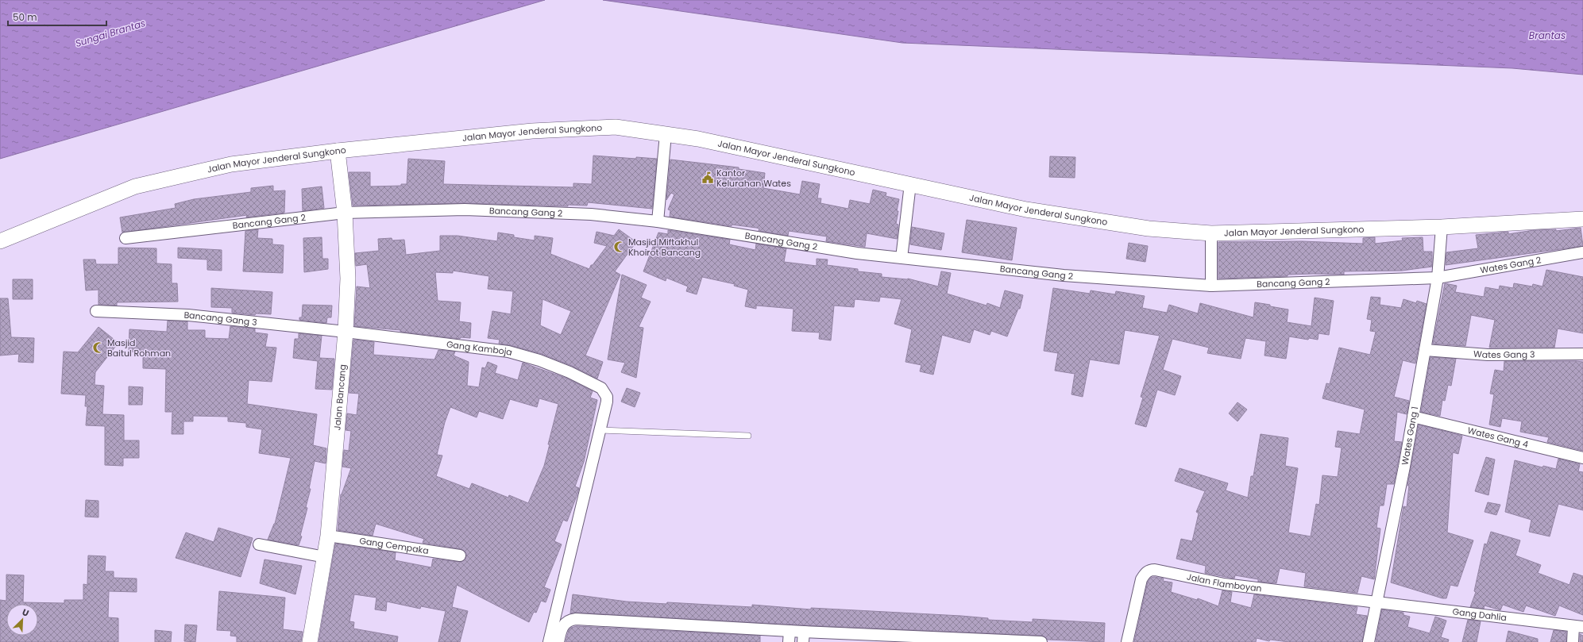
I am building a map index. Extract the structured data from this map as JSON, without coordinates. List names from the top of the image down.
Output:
{
  "streets": {
    "main road": ["Jalan Mayor Jenderal Sungkono", "Jalan Bancang"],
    "street": [
      "Bancang Gang 2",
      "Wates Gang 2",
      "Bancang Gang 3",
      "Gang Kamboja",
      "Wates Gang 3",
      "Wates Gang 1",
      "Wates Gang 4",
      "Gang Cempaka",
      "Jalan Flamboyan",
      "Gang Dahlia"
    ]
  },
  "crossings": [
    ["Jalan Mayor Jenderal Sungkono", "Jalan Bancang"],
    ["Jalan Mayor Jenderal Sungkono", "Wates Gang 1"],
    ["Bancang Gang 2", "Wates Gang 2"],
    ["Bancang Gang 2", "Jalan Bancang"],
    ["Bancang Gang 2", "Wates Gang 1"],
    ["Wates Gang 2", "Wates Gang 1"],
    ["Bancang Gang 3", "Gang Kamboja"],
    ["Bancang Gang 3", "Jalan Bancang"],
    ["Gang Kamboja", "Jalan Bancang"],
    ["Wates Gang 3", "Wates Gang 1"],
    ["Jalan Bancang", "Gang Cempaka"],
    ["Wates Gang 1", "Wates Gang 4"],
    ["Wates Gang 1", "Jalan Flamboyan"],
    ["Wates Gang 1", "Gang Dahlia"],
    ["Jalan Flamboyan", "Gang Dahlia"]
  ],
  "water": ["Sungai Brantas", "Brantas"],
  "places": {
    "public building": ["Kantor Kelurahan Wates"],
    "mosque": ["Masjid Miftakhul Khoirot Bancang", "Masjid Baitul Rohman"]
  },
  "scale_bar": "50 m",
  "north": "top right"
}
